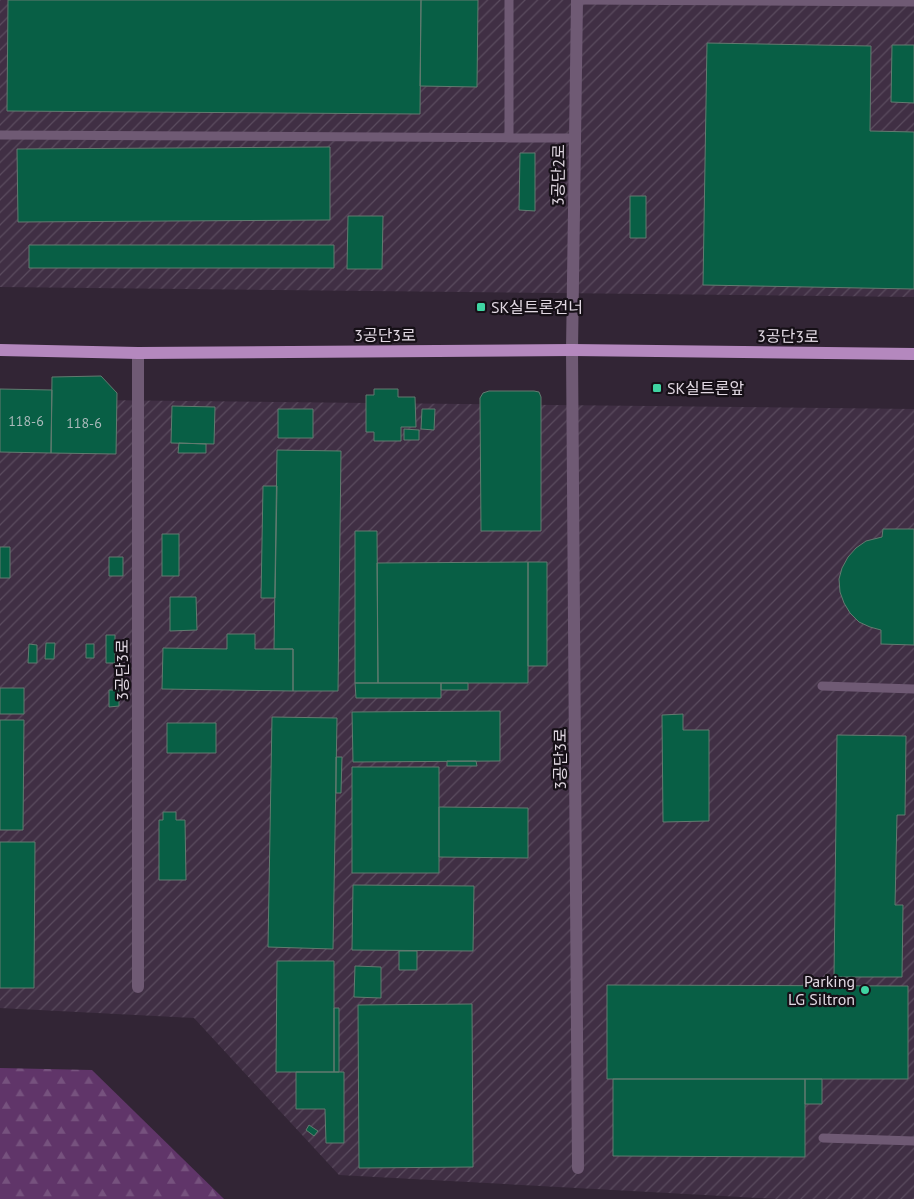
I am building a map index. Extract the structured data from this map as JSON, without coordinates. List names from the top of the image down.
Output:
{
  "streets": {
    "main road": ["3공단3로"],
    "street": ["3공단2로"]
  },
  "crossings": [
    ["3공단2로", "3공단3로"]
  ],
  "places": {
    "transit": ["SK실트론건너", "SK실트론앞"],
    "other": ["Parking LG Siltron"]
  },
  "house_numbers": ["118-6", "118-6"]
}
